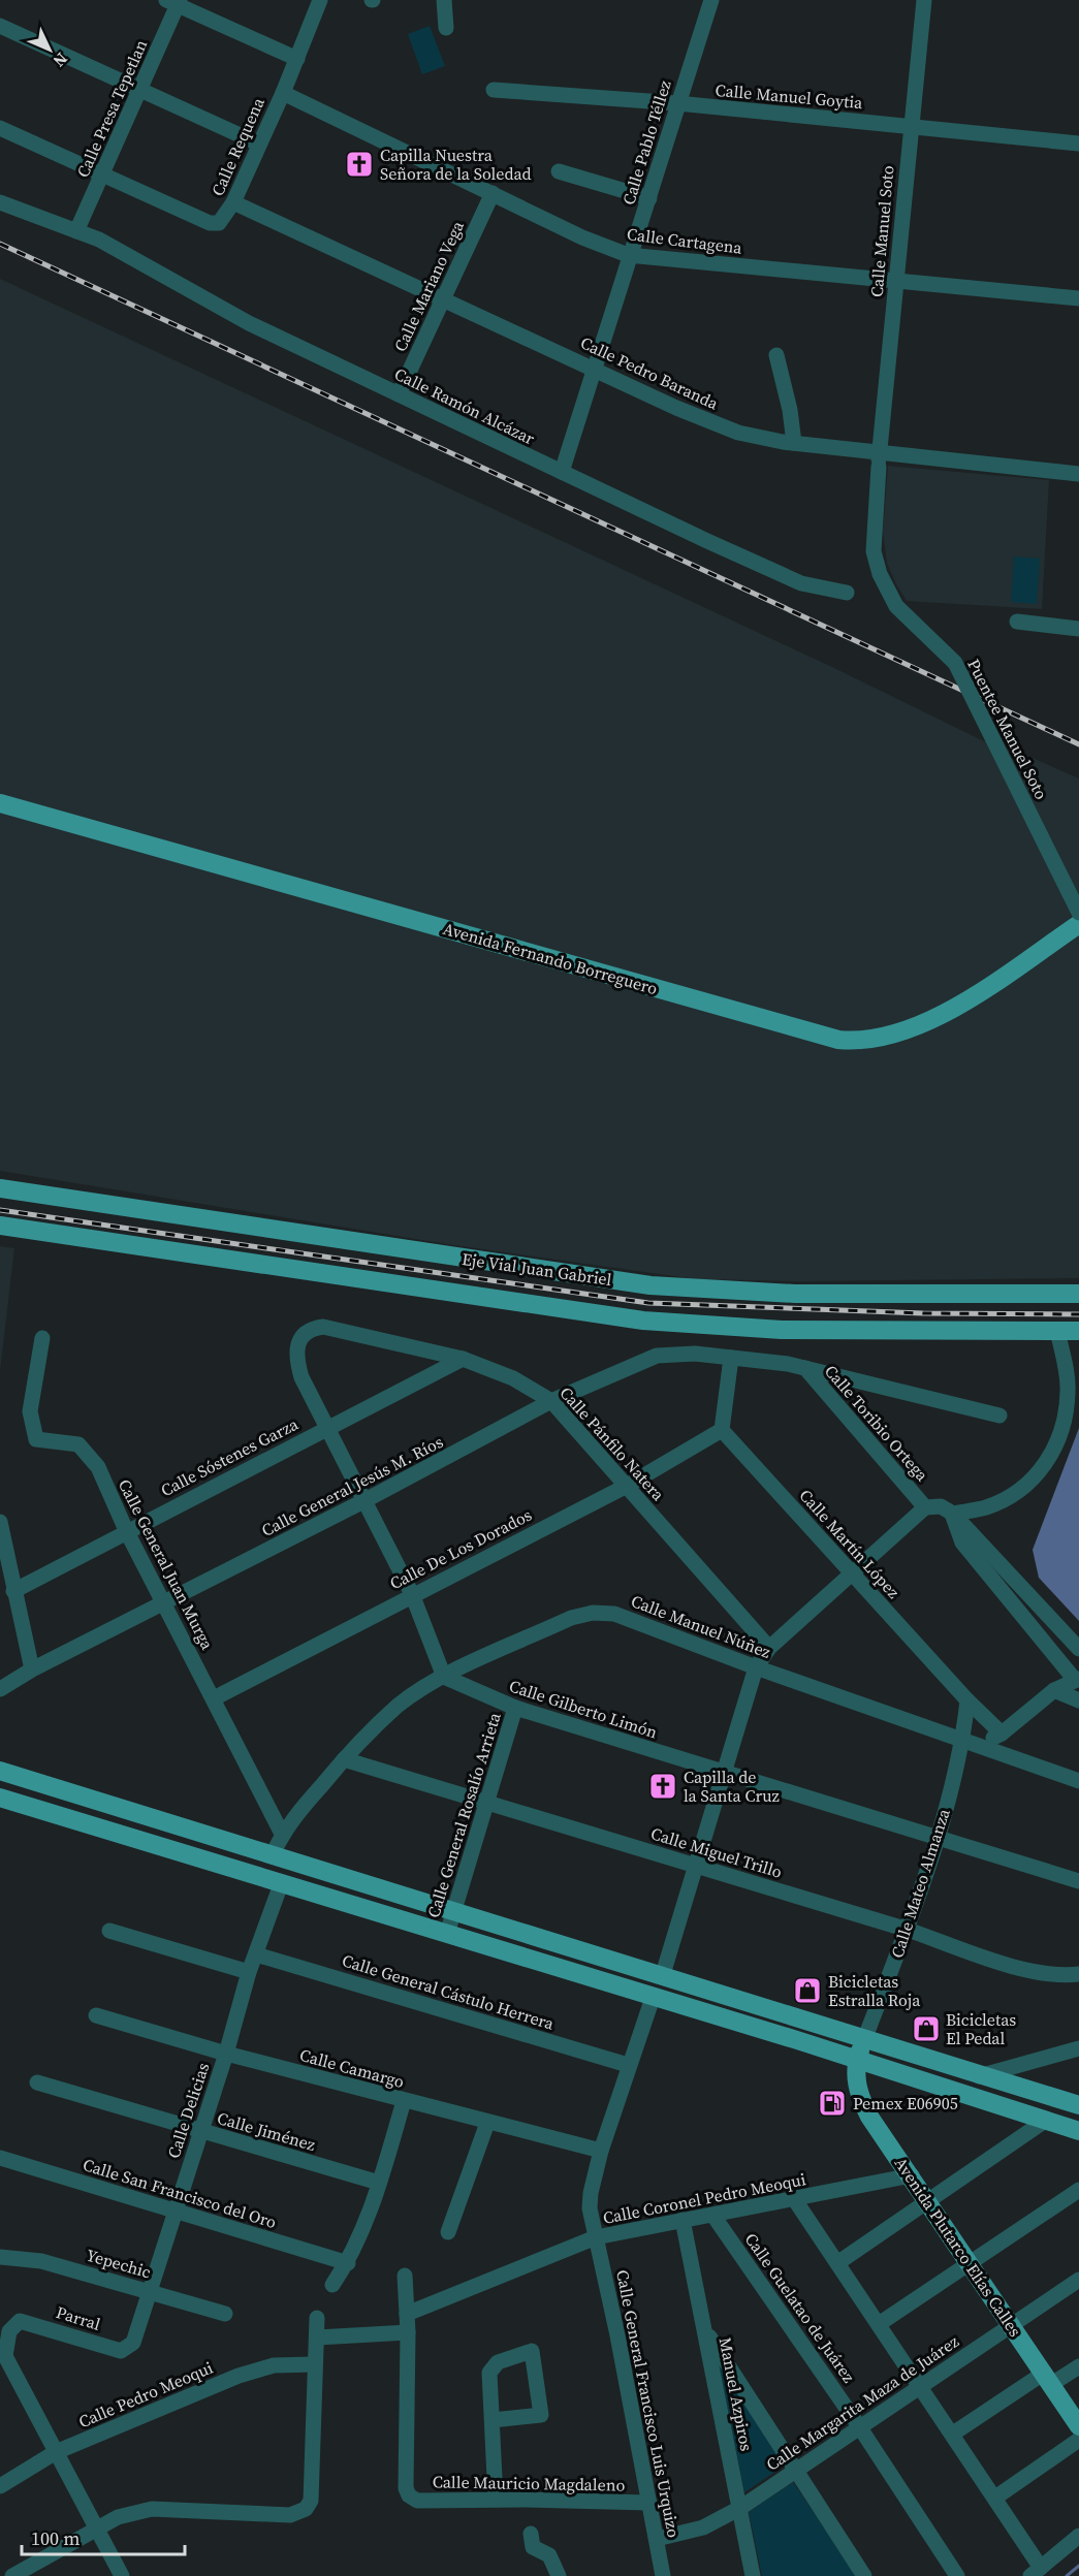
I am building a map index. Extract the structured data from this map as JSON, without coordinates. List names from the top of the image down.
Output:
{
  "streets": {
    "main road": [
      "Avenida Fernando Borreguero",
      "Eje Vial Juan Gabriel",
      "Calle Mateo Almanza",
      "Avenida Plutarco Elías Calles"
    ],
    "street": [
      "Calle Manuel Goytia",
      "Calle Presa Tepetlan",
      "Calle Pablo Téllez",
      "Calle Requena",
      "Calle Manuel Soto",
      "Calle Cartagena",
      "Calle Mariano Vega",
      "Calle Pedro Baranda",
      "Calle Ramón Alcázar",
      "Puentee Manuel Soto",
      "Calle Toribio Ortega",
      "Calle Pánfilo Natera",
      "Calle Sóstenes Garza",
      "Calle General Jesús M. Ríos",
      "Calle Martín López",
      "Calle De Los Dorados",
      "Calle General Juan Murga",
      "Calle Manuel Núñez",
      "Calle Gilberto Limón",
      "Calle General Rosalío Arrieta",
      "Calle Miguel Trillo",
      "Calle General Cástulo Herrera",
      "Calle Camargo",
      "Calle Delicias",
      "Calle Jiménez",
      "Calle San Francisco del Oro",
      "Calle Coronel Pedro Meoqui",
      "Yepechic",
      "Calle Guelatao de Juárez",
      "Parral",
      "Calle Pedro Meoqui",
      "Manuel Azpiros",
      "Calle Margarita Maza de Juárez",
      "Calle General Francisco Luis Urquizo",
      "Calle Mauricio Magdaleno"
    ]
  },
  "crossings": [
    ["Calle Manuel Goytia", "Calle Pablo Téllez"],
    ["Calle Manuel Goytia", "Calle Manuel Soto"],
    ["Calle Presa Tepetlan", "Calle Requena"],
    ["Calle Presa Tepetlan", "Calle Ramón Alcázar"],
    ["Calle Pablo Téllez", "Calle Cartagena"],
    ["Calle Pablo Téllez", "Calle Pedro Baranda"],
    ["Calle Pablo Téllez", "Calle Ramón Alcázar"],
    ["Calle Requena", "Calle Cartagena"],
    ["Calle Requena", "Calle Pedro Baranda"],
    ["Calle Manuel Soto", "Calle Cartagena"],
    ["Calle Manuel Soto", "Calle Pedro Baranda"],
    ["Calle Manuel Soto", "Puentee Manuel Soto"],
    ["Calle Cartagena", "Calle Mariano Vega"],
    ["Calle Mariano Vega", "Calle Pedro Baranda"],
    ["Calle Mariano Vega", "Calle Ramón Alcázar"],
    ["Calle Pedro Baranda", "Puentee Manuel Soto"],
    ["Calle Toribio Ortega", "Calle General Jesús M. Ríos"],
    ["Calle Pánfilo Natera", "Calle Sóstenes Garza"],
    ["Calle Pánfilo Natera", "Calle General Jesús M. Ríos"],
    ["Calle Pánfilo Natera", "Calle De Los Dorados"],
    ["Calle Sóstenes Garza", "Calle General Juan Murga"],
    ["Calle General Jesús M. Ríos", "Calle General Juan Murga"],
    ["Calle Martín López", "Calle De Los Dorados"],
    ["Calle Martín López", "Calle Mateo Almanza"],
    ["Calle De Los Dorados", "Calle General Juan Murga"],
    ["Calle General Juan Murga", "Calle Manuel Núñez"],
    ["Calle Manuel Núñez", "Calle Gilberto Limón"],
    ["Calle Manuel Núñez", "Calle Miguel Trillo"],
    ["Calle Manuel Núñez", "Calle Mateo Almanza"],
    ["Calle Gilberto Limón", "Calle General Rosalío Arrieta"],
    ["Calle Gilberto Limón", "Calle Mateo Almanza"],
    ["Calle General Rosalío Arrieta", "Calle Miguel Trillo"],
    ["Calle Miguel Trillo", "Calle Mateo Almanza"],
    ["Calle Mateo Almanza", "Avenida Plutarco Elías Calles"],
    ["Calle General Cástulo Herrera", "Calle Delicias"],
    ["Calle General Cástulo Herrera", "Calle General Francisco Luis Urquizo"],
    ["Calle Camargo", "Calle Delicias"],
    ["Calle Camargo", "Calle General Francisco Luis Urquizo"],
    ["Calle Delicias", "Calle Jiménez"],
    ["Calle Delicias", "Calle San Francisco del Oro"],
    ["Calle Delicias", "Yepechic"],
    ["Calle Delicias", "Parral"],
    ["Calle Coronel Pedro Meoqui", "Avenida Plutarco Elías Calles"],
    ["Calle Coronel Pedro Meoqui", "Calle Guelatao de Juárez"],
    ["Calle Coronel Pedro Meoqui", "Manuel Azpiros"],
    ["Calle Coronel Pedro Meoqui", "Calle General Francisco Luis Urquizo"],
    ["Avenida Plutarco Elías Calles", "Calle Margarita Maza de Juárez"],
    ["Calle Guelatao de Juárez", "Calle Margarita Maza de Juárez"],
    ["Manuel Azpiros", "Calle Margarita Maza de Juárez"],
    ["Calle Margarita Maza de Juárez", "Calle General Francisco Luis Urquizo"],
    ["Calle General Francisco Luis Urquizo", "Calle Mauricio Magdaleno"]
  ],
  "places": {
    "church": ["Capilla Nuestra Señora de la Soledad", "Capilla de la Santa Cruz"],
    "shop": ["Bicicletas Estralla Roja", "Bicicletas El Pedal"],
    "fuel station": ["Pemex E06905"]
  },
  "scale_bar": "100 m",
  "north": "bottom right"
}
